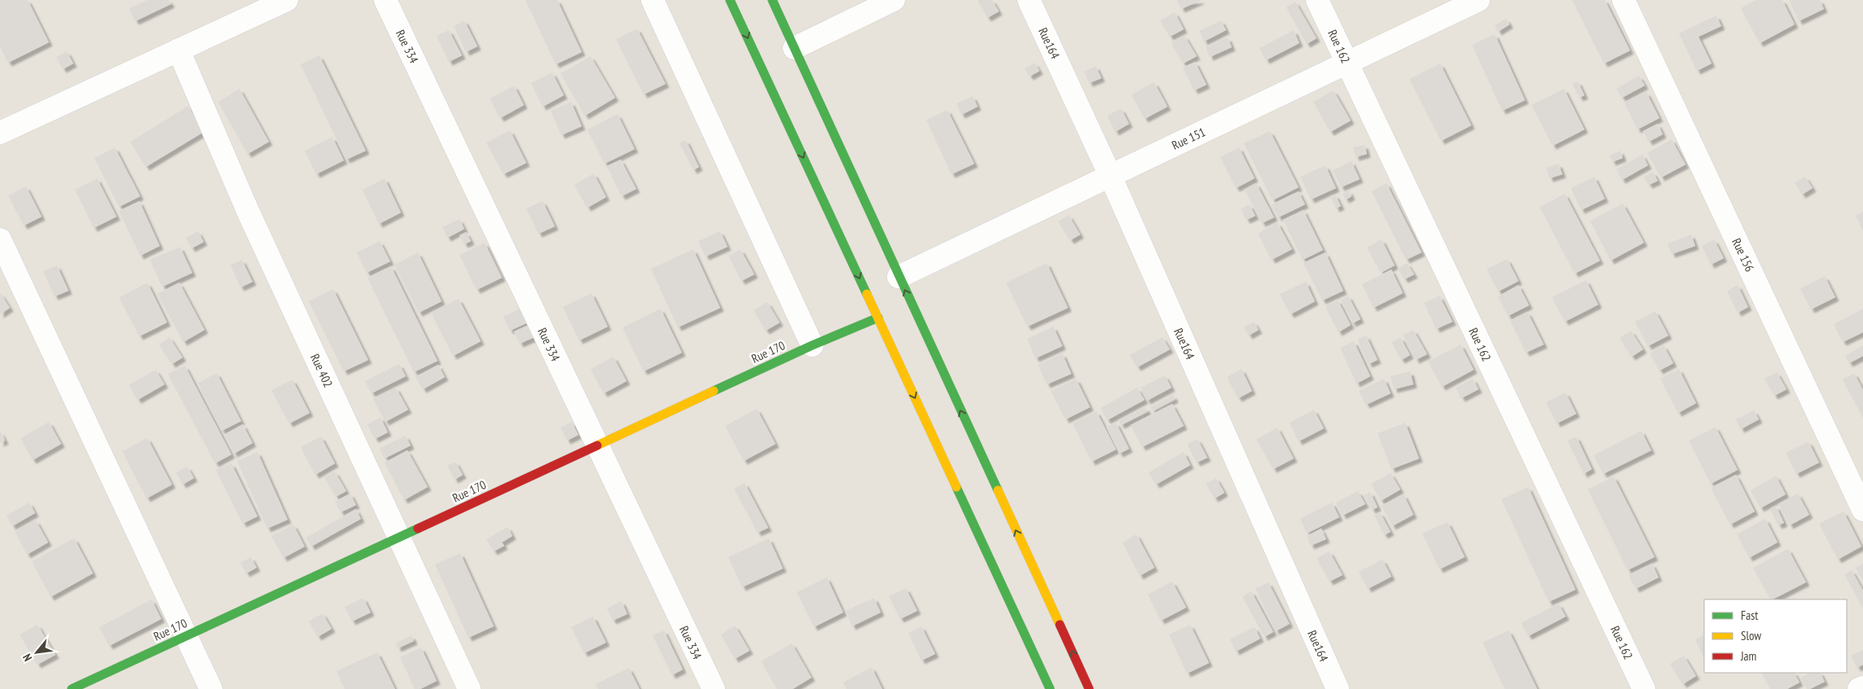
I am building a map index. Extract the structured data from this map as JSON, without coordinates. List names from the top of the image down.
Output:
{
  "streets": {
    "main road": ["Rue 170"],
    "street": [
      "Rue164",
      "Rue 334",
      "Rue 162",
      "Rue 151",
      "Rue 156",
      "Rue 402"
    ]
  },
  "crossings": [
    ["Rue164", "Rue 151"],
    ["Rue 334", "Rue 170"],
    ["Rue 162", "Rue 151"],
    ["Rue 170", "Rue 402"]
  ],
  "legend": ["Fast", "Slow", "Jam"],
  "north": "bottom left"
}
